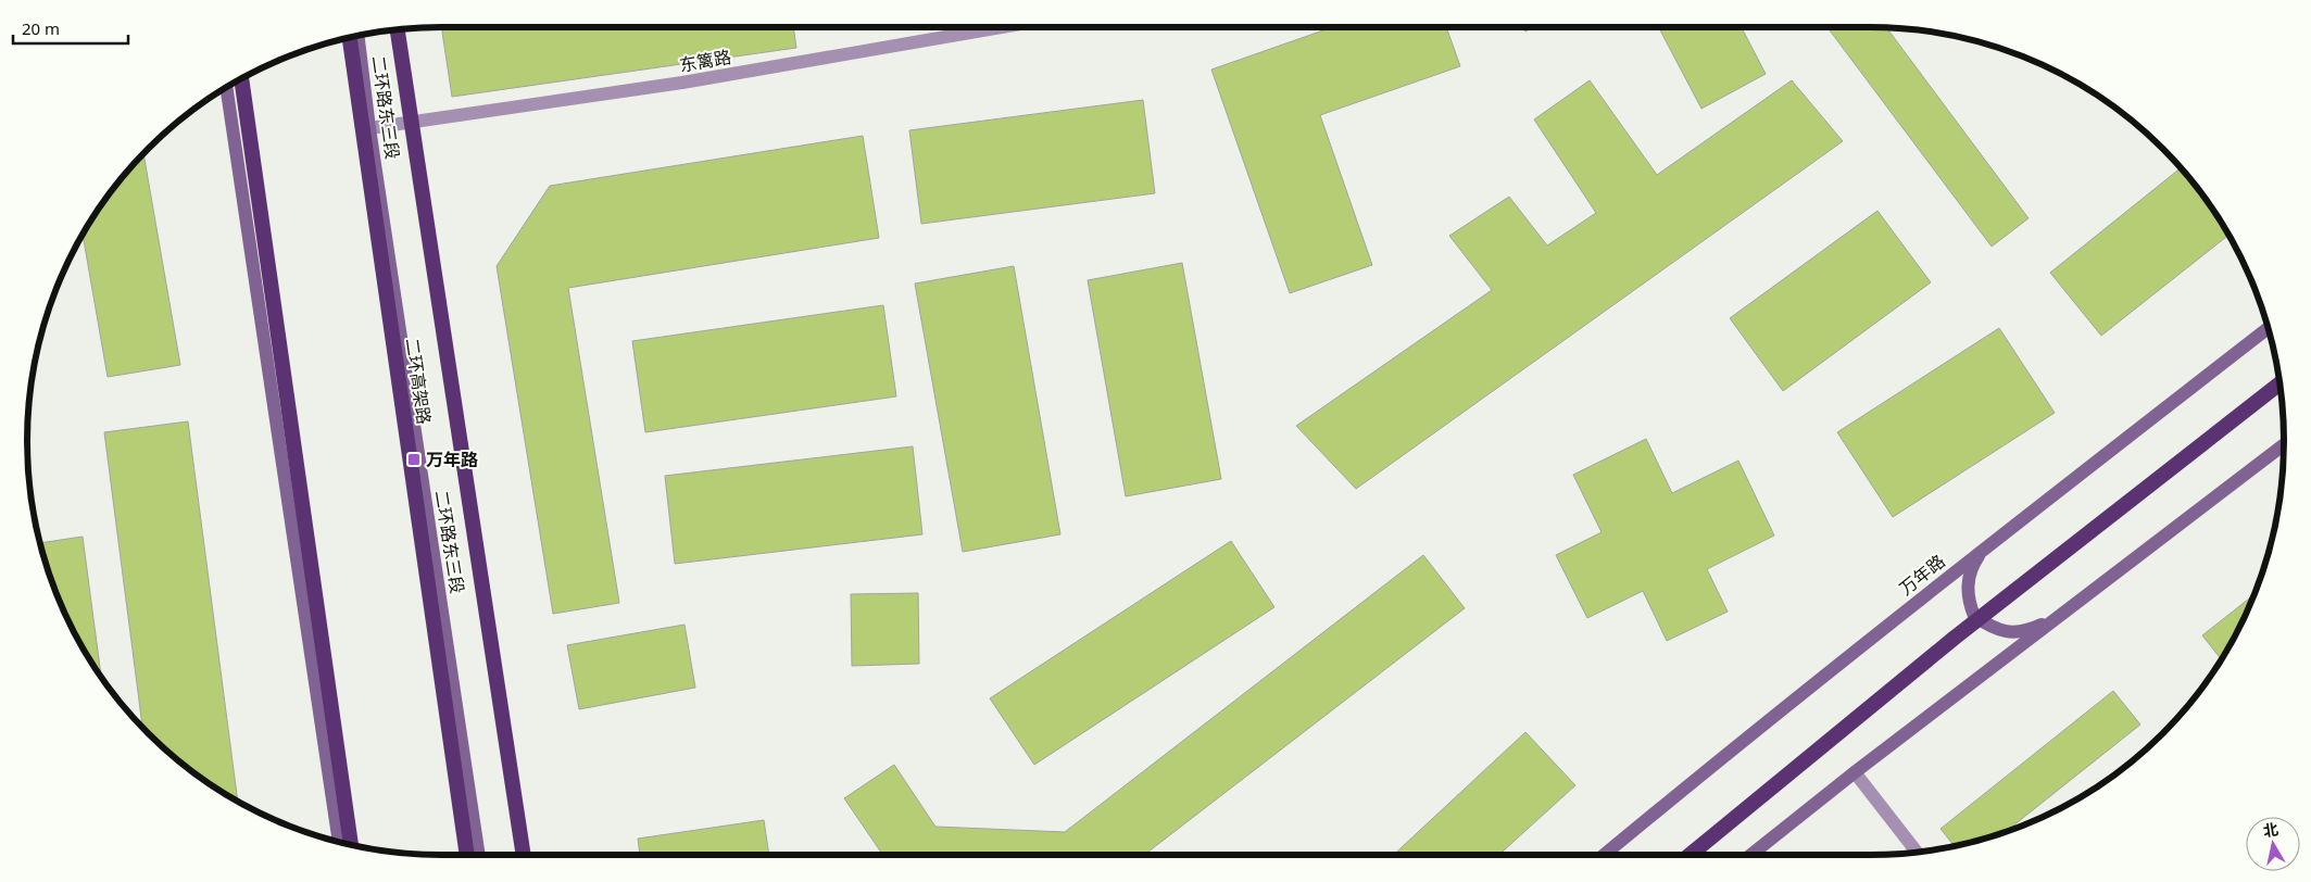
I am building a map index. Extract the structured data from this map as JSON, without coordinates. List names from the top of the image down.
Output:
{
  "streets": {
    "highway": ["二环高架路"],
    "main road": ["二环路东三段", "万年路"],
    "street": ["东篱路"]
  },
  "crossings": [
    ["东篱路", "二环路东三段"]
  ],
  "places": {
    "transit": ["万年路"]
  },
  "scale_bar": "20 m",
  "north": "top"
}
